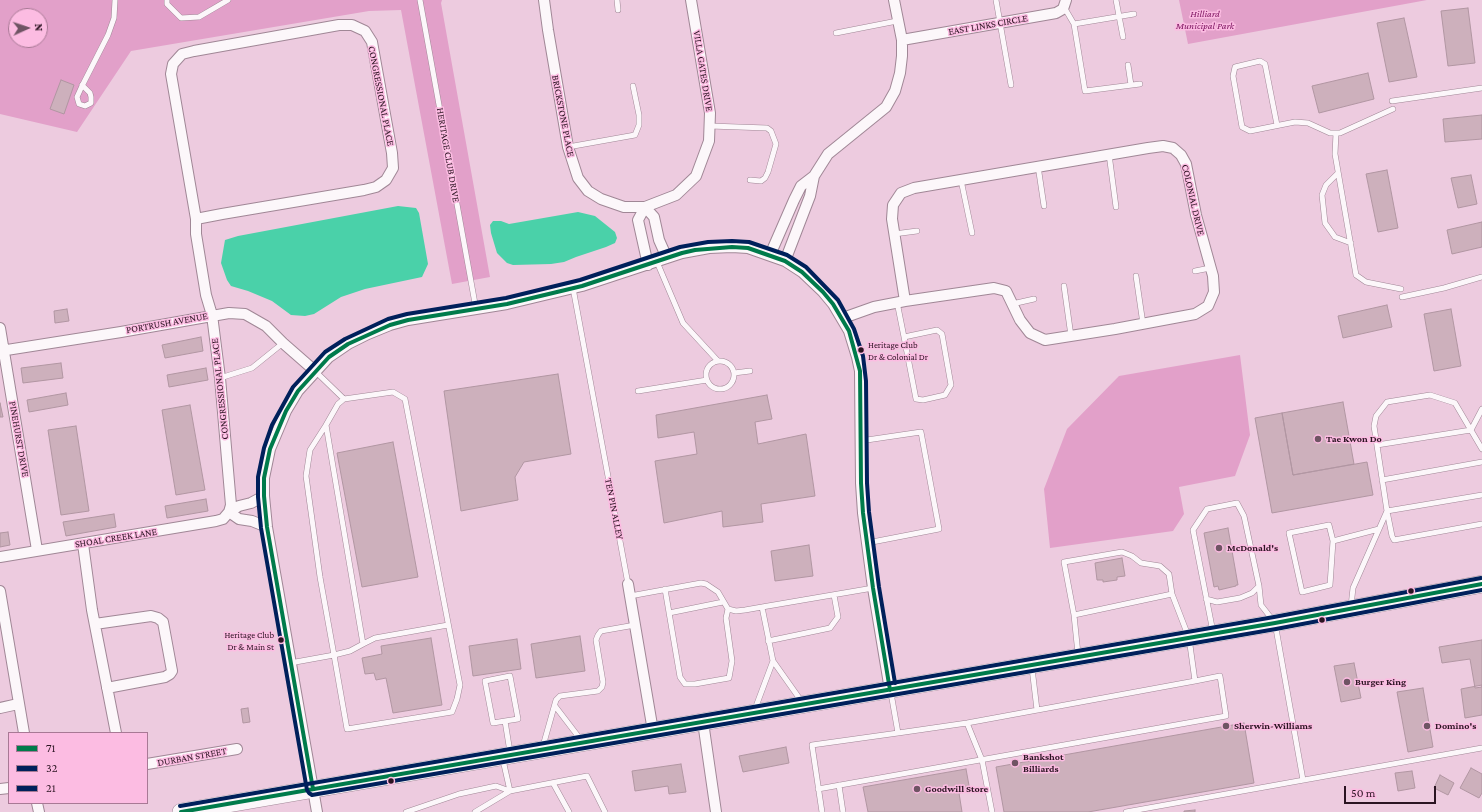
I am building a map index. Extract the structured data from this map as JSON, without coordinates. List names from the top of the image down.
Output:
{
  "streets": {
    "street": [
      "EAST LINKS CIRCLE",
      "VILLA GATES DRIVE",
      "CONGRESSIONAL PLACE",
      "BRICKSTONE PLACE",
      "COLONIAL DRIVE",
      "PORTRUSH AVENUE",
      "PINEHURST DRIVE",
      "TEN PIN ALLEY",
      "SHOAL CREEK LANE",
      "DURBAN STREET"
    ],
    "lane": ["HERITAGE CLUB DRIVE"]
  },
  "crossings": [
    ["VILLA GATES DRIVE", "BRICKSTONE PLACE"],
    ["CONGRESSIONAL PLACE", "PORTRUSH AVENUE"],
    ["CONGRESSIONAL PLACE", "SHOAL CREEK LANE"],
    ["PORTRUSH AVENUE", "PINEHURST DRIVE"],
    ["PINEHURST DRIVE", "SHOAL CREEK LANE"]
  ],
  "parks": ["Hilliard Municipal Park"],
  "places": [
    "Heritage Club Dr & Colonial Dr",
    "Tae Kwon Do",
    "McDonald's",
    "Heritage Club Dr & Main St",
    "Burger King",
    "Sherwin-Williams",
    "Domino's",
    "Bankshot Billiards",
    "Goodwill Store"
  ],
  "lines": ["transit line 32", "transit line 71", "transit line 21"],
  "legend": ["71", "32", "21"],
  "scale_bar": "50 m",
  "north": "right"
}
